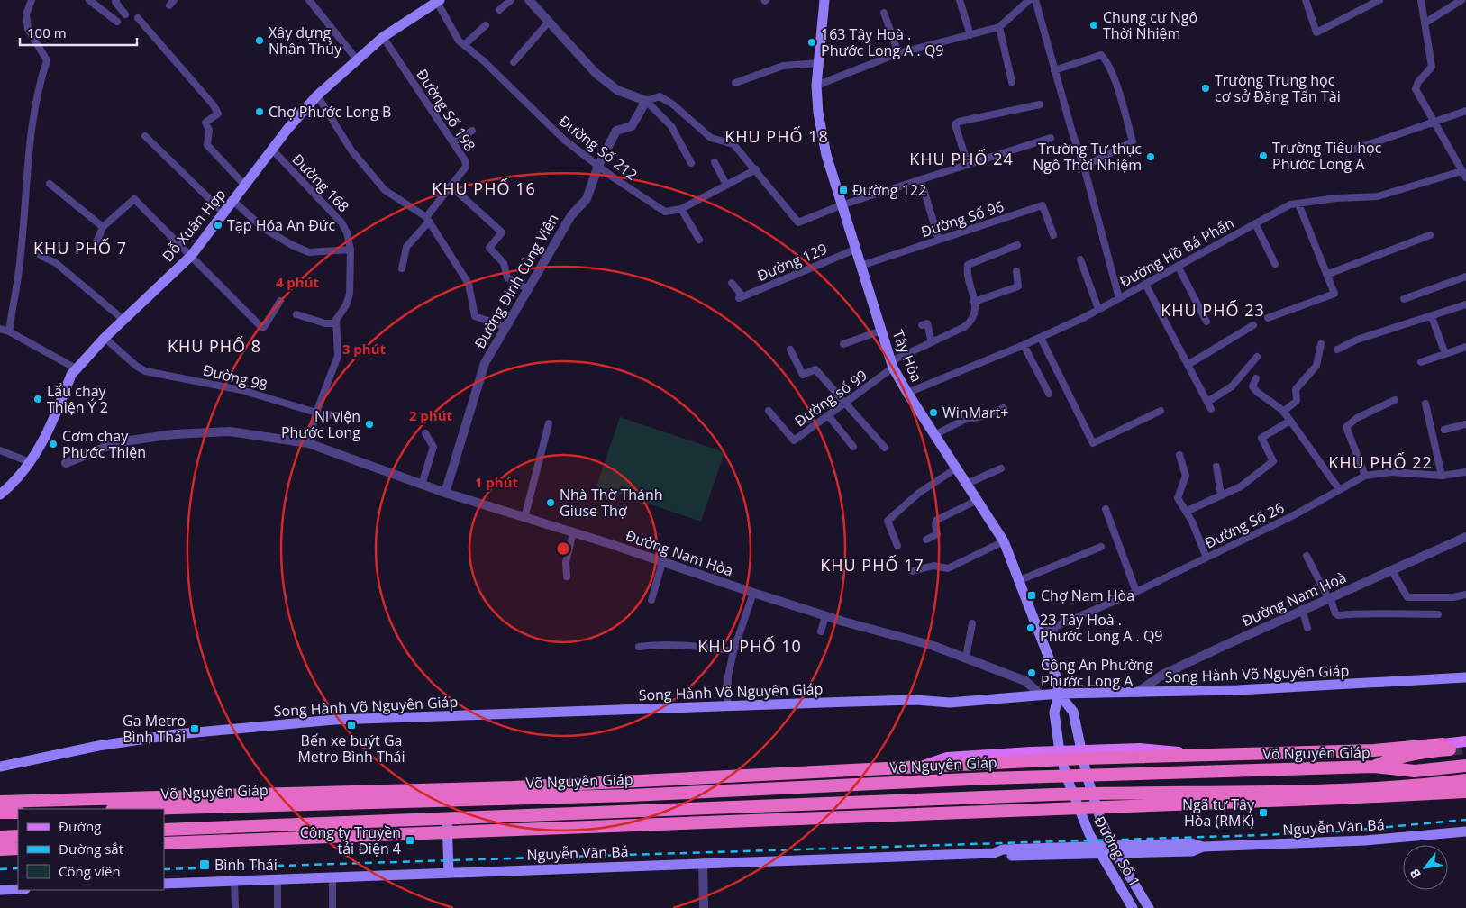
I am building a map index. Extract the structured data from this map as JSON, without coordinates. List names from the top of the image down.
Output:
{
  "streets": {
    "highway": ["Võ Nguyên Giáp"],
    "main road": [
      "Đỗ Xuân Hợp",
      "Tây Hòa",
      "Song Hành Võ Nguyên Giáp",
      "Nguyễn Văn Bá",
      "Đường Số 1"
    ],
    "street": [
      "Đường Số 198",
      "Đường Số 212",
      "Đường 168",
      "Đường Số 96",
      "Đường Hồ Bá Phấn",
      "Đường 129",
      "Đường Đinh Củng Viên",
      "Đường 98",
      "Đường số 99",
      "Đường Số 26",
      "Đường Nam Hòa",
      "Đường Nam Hoà"
    ]
  },
  "crossings": [
    ["Đường Số 198", "Đỗ Xuân Hợp"],
    ["Đường Số 212", "Đỗ Xuân Hợp"],
    ["Đường Số 212", "Đường Đinh Củng Viên"],
    ["Đường 168", "Đỗ Xuân Hợp"],
    ["Đường Số 96", "Tây Hòa"],
    ["Đỗ Xuân Hợp", "Đường 98"],
    ["Đường Hồ Bá Phấn", "Tây Hòa"],
    ["Đường 129", "Tây Hòa"],
    ["Đường Đinh Củng Viên", "Đường Nam Hòa"],
    ["Tây Hòa", "Đường số 99"],
    ["Tây Hòa", "Đường Số 26"],
    ["Tây Hòa", "Song Hành Võ Nguyên Giáp"],
    ["Tây Hòa", "Võ Nguyên Giáp"],
    ["Tây Hòa", "Đường Số 1"],
    ["Đường Nam Hòa", "Song Hành Võ Nguyên Giáp"],
    ["Đường Nam Hoà", "Song Hành Võ Nguyên Giáp"],
    ["Võ Nguyên Giáp", "Đường Số 1"],
    ["Nguyễn Văn Bá", "Đường Số 1"]
  ],
  "districts": [
    "KHU PHỐ 18",
    "KHU PHỐ 24",
    "KHU PHỐ 16",
    "KHU PHỐ 7",
    "KHU PHỐ 23",
    "KHU PHỐ 8",
    "KHU PHỐ 22",
    "KHU PHỐ 17",
    "KHU PHỐ 10"
  ],
  "places": {
    "other": [
      "Chung cư Ngô Thời Nhiệm",
      "Xây dựng Nhân Thủy",
      "163 Tây Hoà . Phước Long A . Q9",
      "Trường Trung học cơ sở Đặng Tấn Tài",
      "Chợ Phước Long B",
      "Trường Tiểu học Phước Long A",
      "Trường Tư thục Ngô Thời Nhiệm",
      "Tạp Hóa An Đức",
      "Lẩu chay Thiện Ý 2",
      "WinMart+",
      "Ni viện Phước Long",
      "Cơm chay Phước Thiện",
      "Nhà Thờ Thánh Giuse Thợ",
      "23 Tây Hoà . Phước Long A . Q9",
      "Công An Phường Phước Long A"
    ],
    "transit": [
      "Đường 122",
      "Chợ Nam Hòa",
      "Bến xe buýt Ga Metro Bình Thái",
      "Ga Metro Bình Thái",
      "Ngã tư Tây Hòa (RMK)",
      "Công ty Truyền tải Điện 4",
      "Bình Thái"
    ]
  },
  "legend": ["Đường", "Đường sắt", "Công viên"],
  "scale_bar": "100 m",
  "north": "bottom left",
  "rings": [
    "4 phút",
    "3 phút",
    "2 phút",
    "1 phút"
  ]
}
